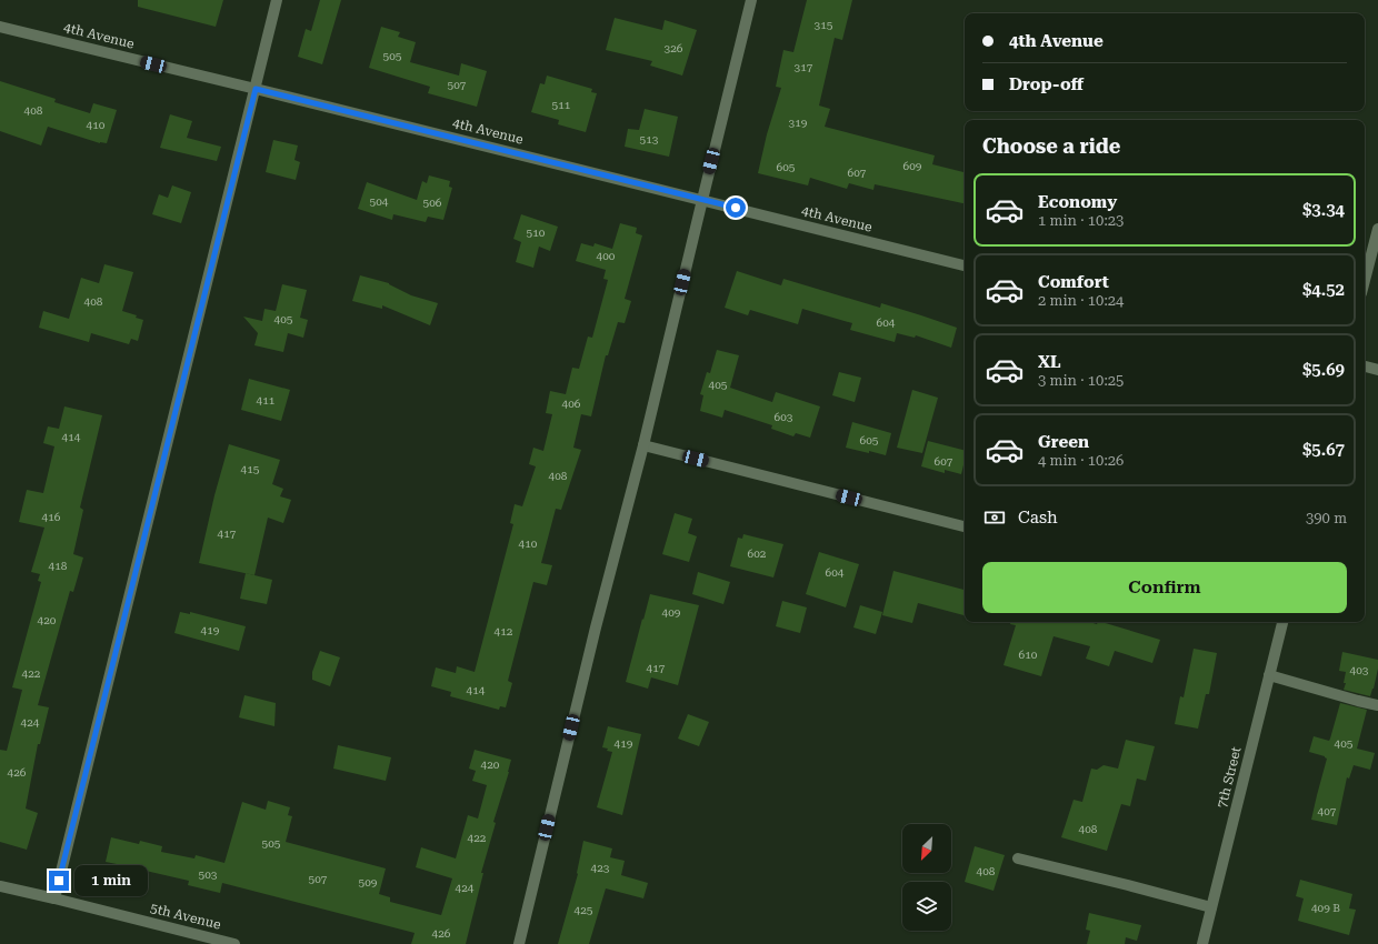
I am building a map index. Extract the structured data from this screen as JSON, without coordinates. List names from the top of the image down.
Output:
{
  "streets": {
    "street": ["4th Avenue", "7th Street", "5th Avenue"]
  },
  "house_numbers": [
    "315",
    "326",
    "505",
    "317",
    "507",
    "511",
    "408",
    "319",
    "410",
    "513",
    "609",
    "605",
    "607",
    "504",
    "506",
    "510",
    "400",
    "408",
    "405",
    "604",
    "405",
    "411",
    "406",
    "603",
    "414",
    "605",
    "607",
    "415",
    "408",
    "416",
    "417",
    "410",
    "602",
    "418",
    "604",
    "409",
    "420",
    "419",
    "412",
    "610",
    "417",
    "403",
    "422",
    "414",
    "424",
    "419",
    "405",
    "420",
    "426",
    "407",
    "408",
    "422",
    "505",
    "423",
    "408",
    "503",
    "507",
    "509",
    "424",
    "409 B",
    "425",
    "426"
  ],
  "north": "bottom left",
  "page": {
    "banner": ["4th Avenue", "Drop-off"],
    "heading": "Choose a ride",
    "list": [
      {
        "name": "Economy",
        "note": "1 min · 10:23",
        "value": "$3.34"
      },
      {
        "name": "Comfort",
        "note": "2 min · 10:24",
        "value": "$4.52"
      },
      {
        "name": "XL",
        "note": "3 min · 10:25",
        "value": "$5.69"
      },
      {
        "name": "Green",
        "note": "4 min · 10:26",
        "value": "$5.67"
      }
    ],
    "pay": ["Cash", "390 m"],
    "buttons": "Confirm",
    "bubble": "1 min"
  }
}
